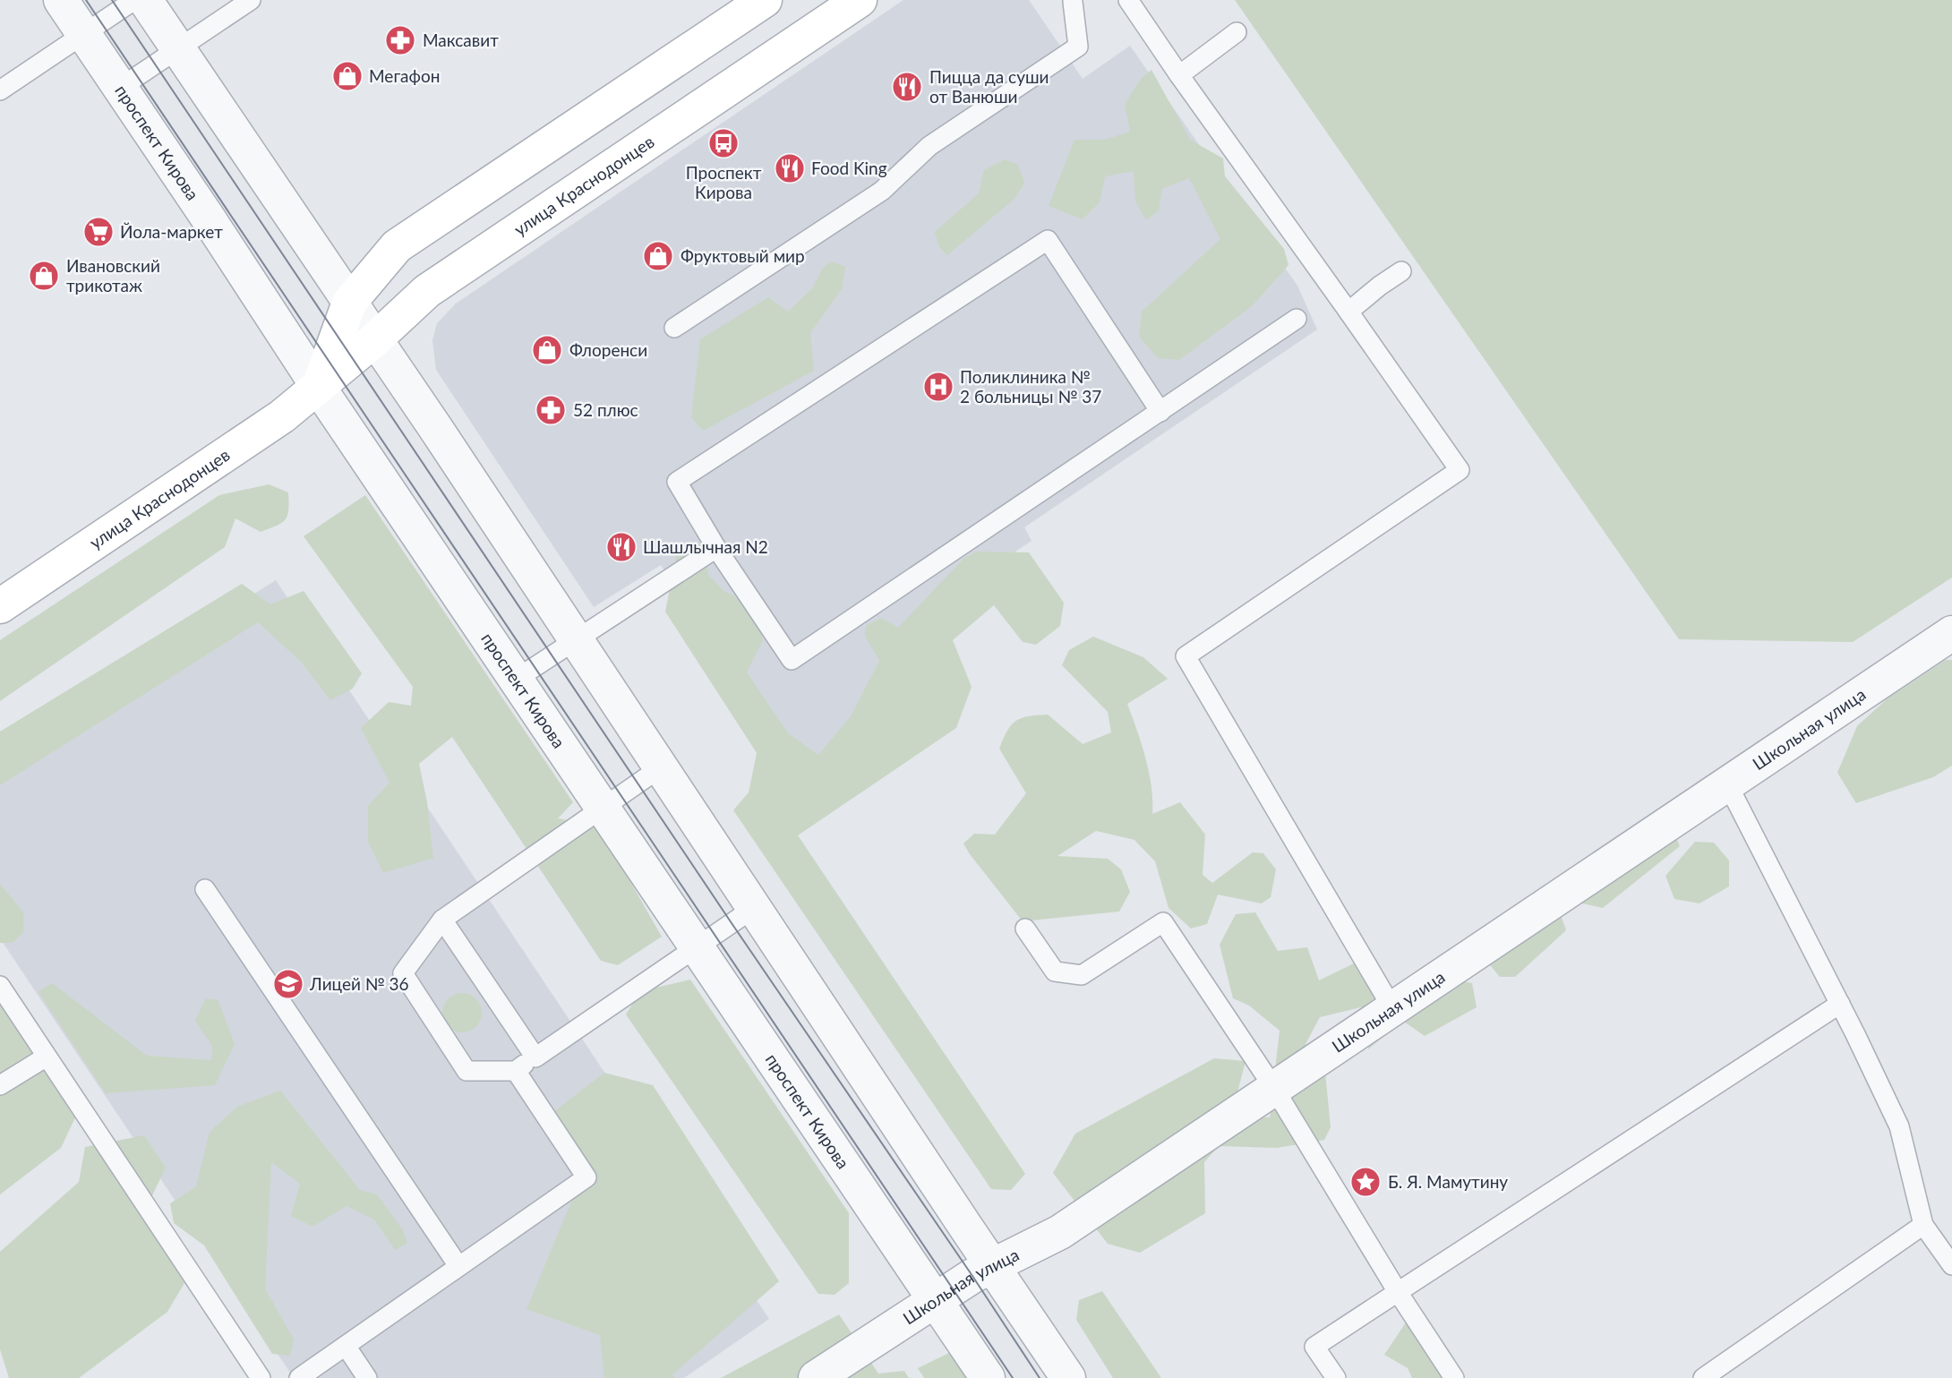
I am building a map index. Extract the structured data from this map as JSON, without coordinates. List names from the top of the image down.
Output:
{
  "streets": {
    "main road": ["улица Краснодонцев"],
    "street": ["проспект Кирова", "Школьная улица"]
  },
  "crossings": [
    ["проспект Кирова", "улица Краснодонцев"],
    ["проспект Кирова", "Школьная улица"]
  ],
  "places": {
    "pharmacy": ["Максавит", "52 плюс"],
    "shop": [
      "Мегафон",
      "Фруктовый мир",
      "Ивановский трикотаж",
      "Флоренси"
    ],
    "restaurant": ["Пицца да суши от Ванюши", "Food King", "Шашлычная N2"],
    "bus stop": ["Проспект Кирова"],
    "supermarket": ["Йола-маркет"],
    "hospital": ["Поликлиника № 2 больницы № 37"],
    "school or university": ["Лицей № 36"],
    "place": ["Б. Я. Мамутину"]
  }
}
